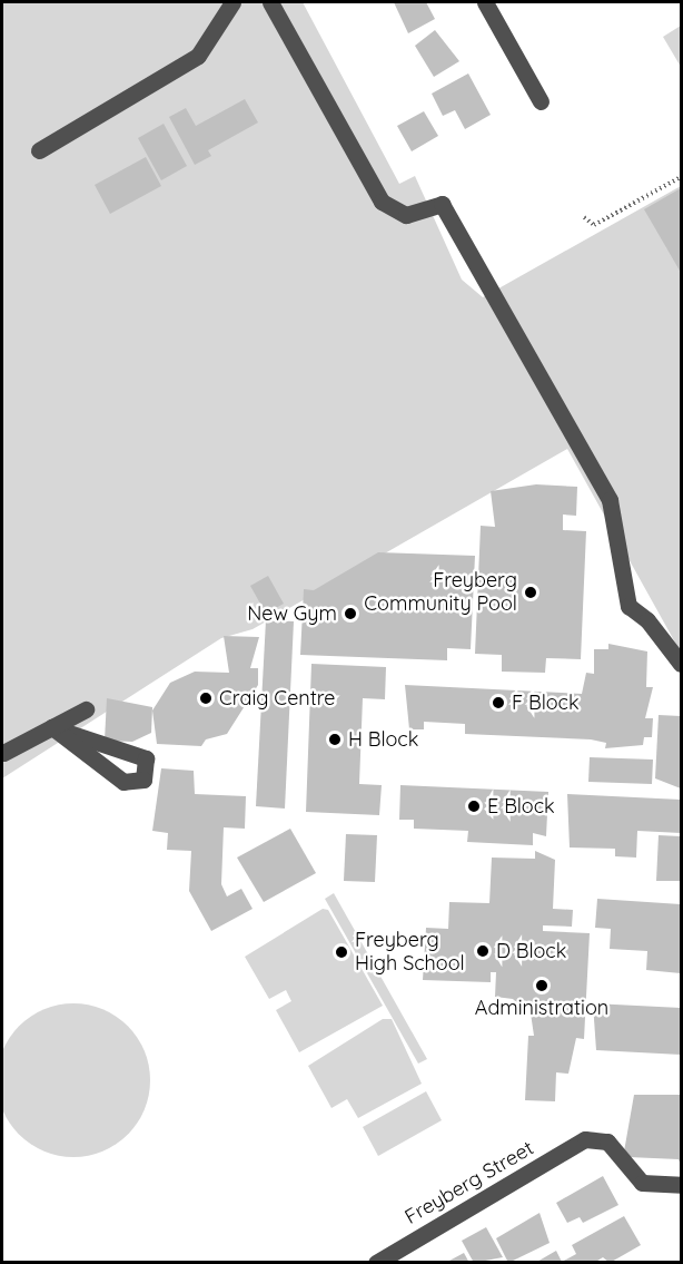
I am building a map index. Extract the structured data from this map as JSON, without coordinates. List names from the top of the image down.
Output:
{
  "streets": {
    "street": ["Freyberg Street"]
  },
  "places": [
    "Freyberg Community Pool",
    "New Gym",
    "Craig Centre",
    "F Block",
    "H Block",
    "E Block",
    "D Block",
    "Freyberg High School",
    "Administration"
  ]
}
